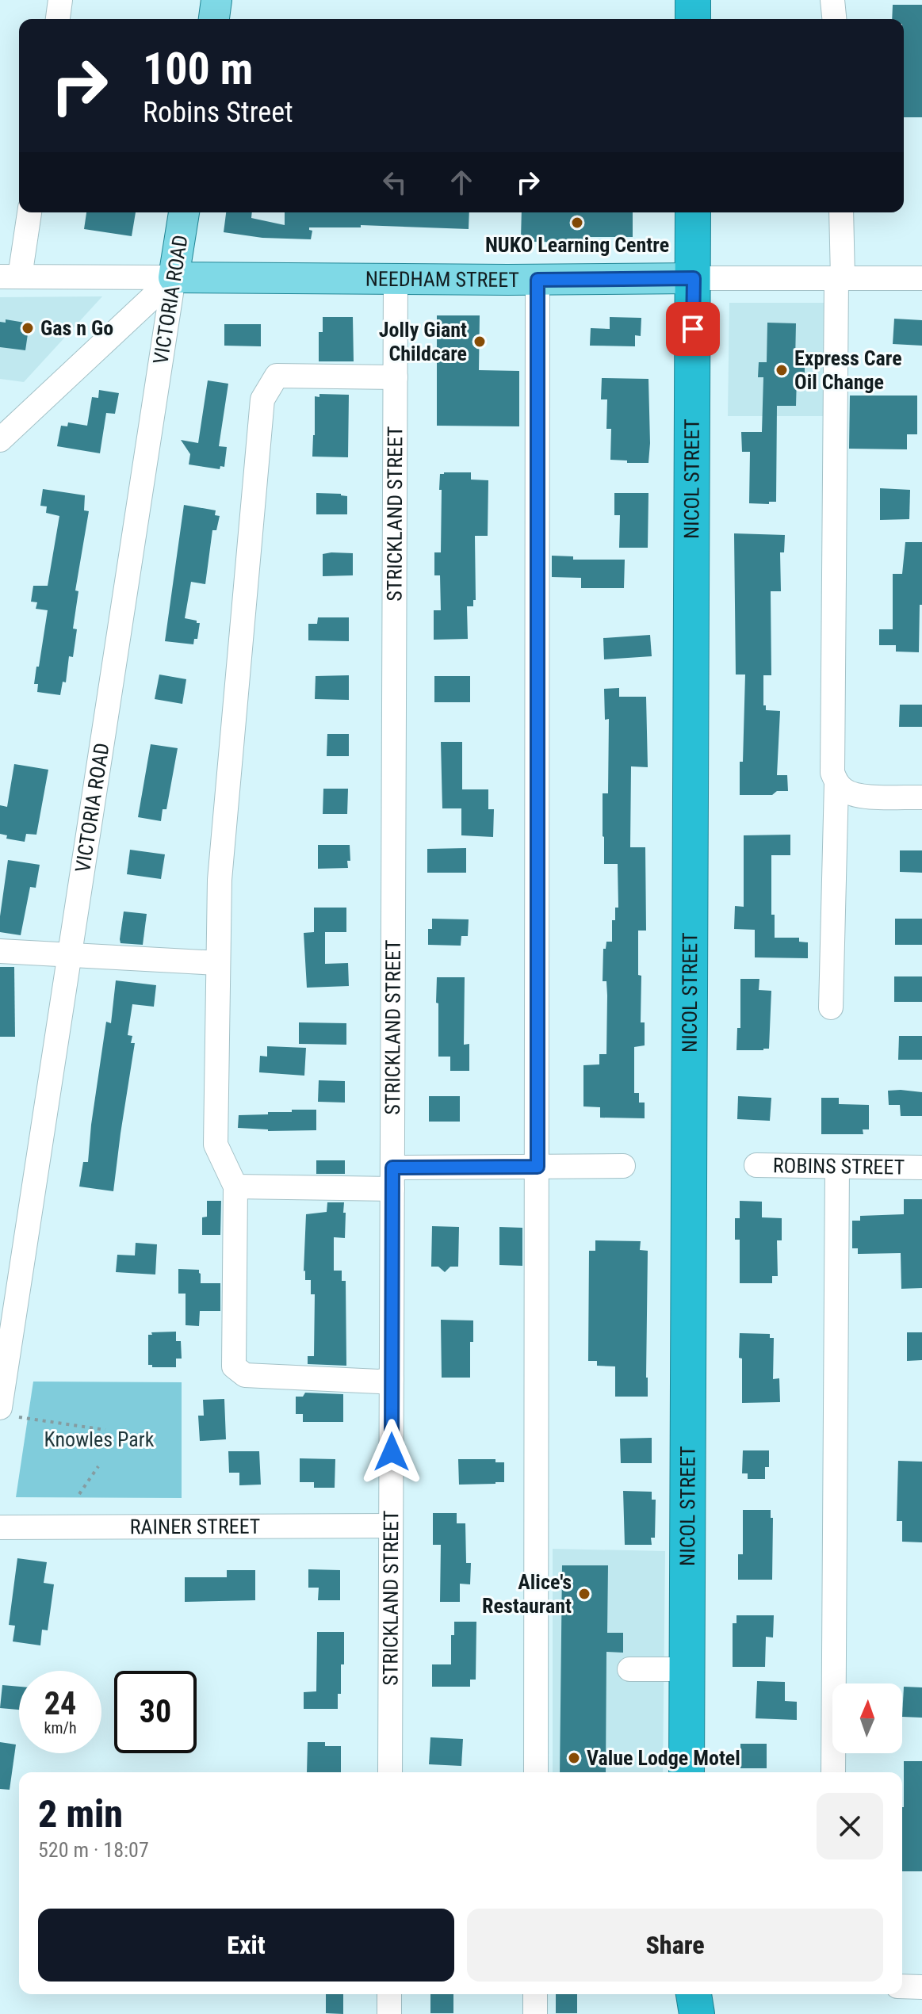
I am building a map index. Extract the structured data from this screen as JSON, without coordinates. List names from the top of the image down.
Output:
{
  "streets": {
    "highway": ["NICOL STREET"],
    "main road": ["NEEDHAM STREET", "VICTORIA ROAD"],
    "street": ["STRICKLAND STREET", "ROBINS STREET", "RAINER STREET"]
  },
  "crossings": [
    ["NEEDHAM STREET", "VICTORIA ROAD"],
    ["NEEDHAM STREET", "NICOL STREET"],
    ["NEEDHAM STREET", "STRICKLAND STREET"],
    ["STRICKLAND STREET", "RAINER STREET"]
  ],
  "parks": ["Knowles Park"],
  "places": [
    "NUKO Learning Centre",
    "Gas n Go",
    "Jolly Giant Childcare",
    "Express Care Oil Change",
    "Alice's Restaurant",
    "Value Lodge Motel"
  ],
  "north": "top",
  "page": {
    "turn": ["100 m", "Robins Street"],
    "speed": "24 km/h",
    "limit": "30",
    "heading": ["2 min", "520 m · 18:07"],
    "buttons": ["Exit", "Share"]
  }
}
